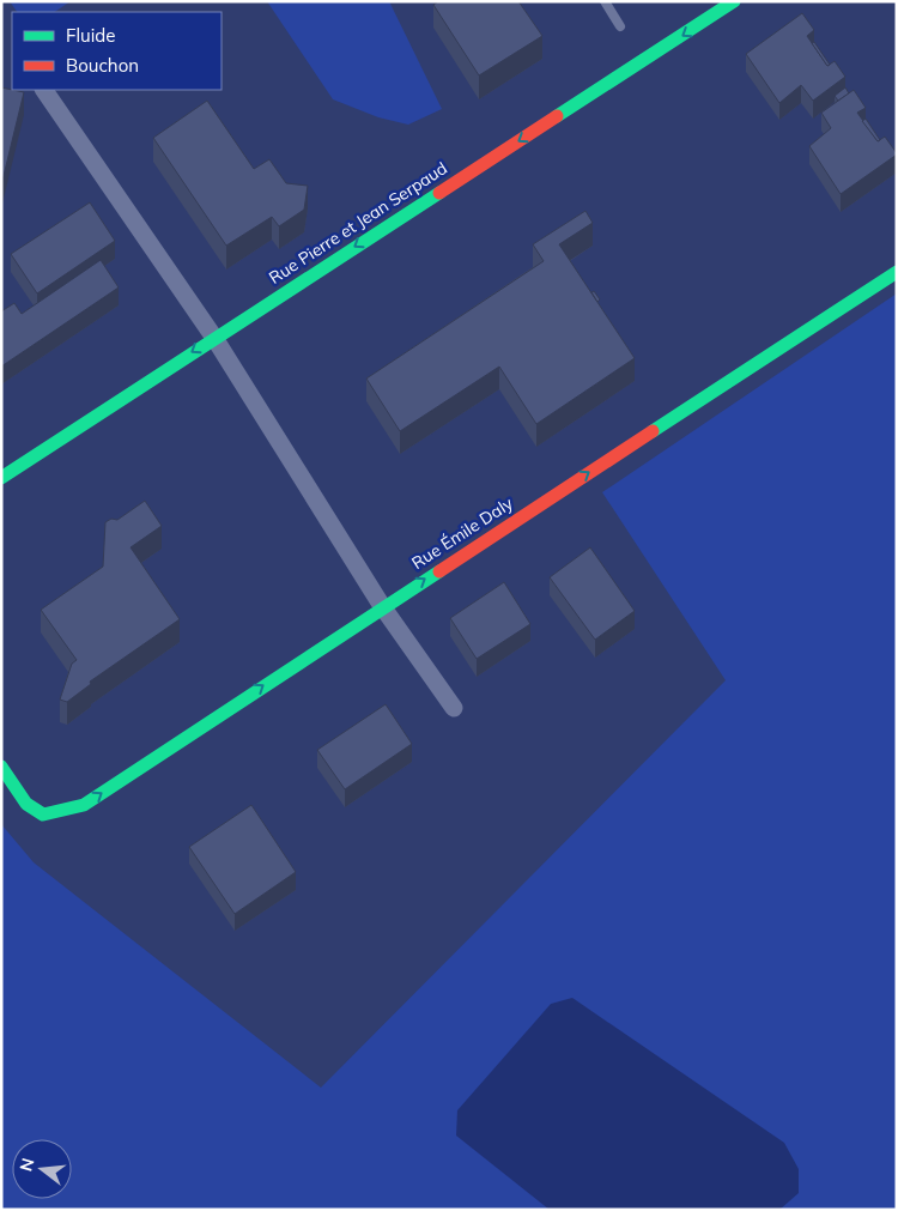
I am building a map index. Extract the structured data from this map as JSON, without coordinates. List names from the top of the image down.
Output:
{
  "streets": {
    "street": ["Rue Pierre et Jean Serpaud", "Rue Émile Daly"]
  },
  "one_way": ["Rue Pierre et Jean Serpaud", "Rue Émile Daly"],
  "legend": ["Fluide", "Bouchon"],
  "north": "left"
}
